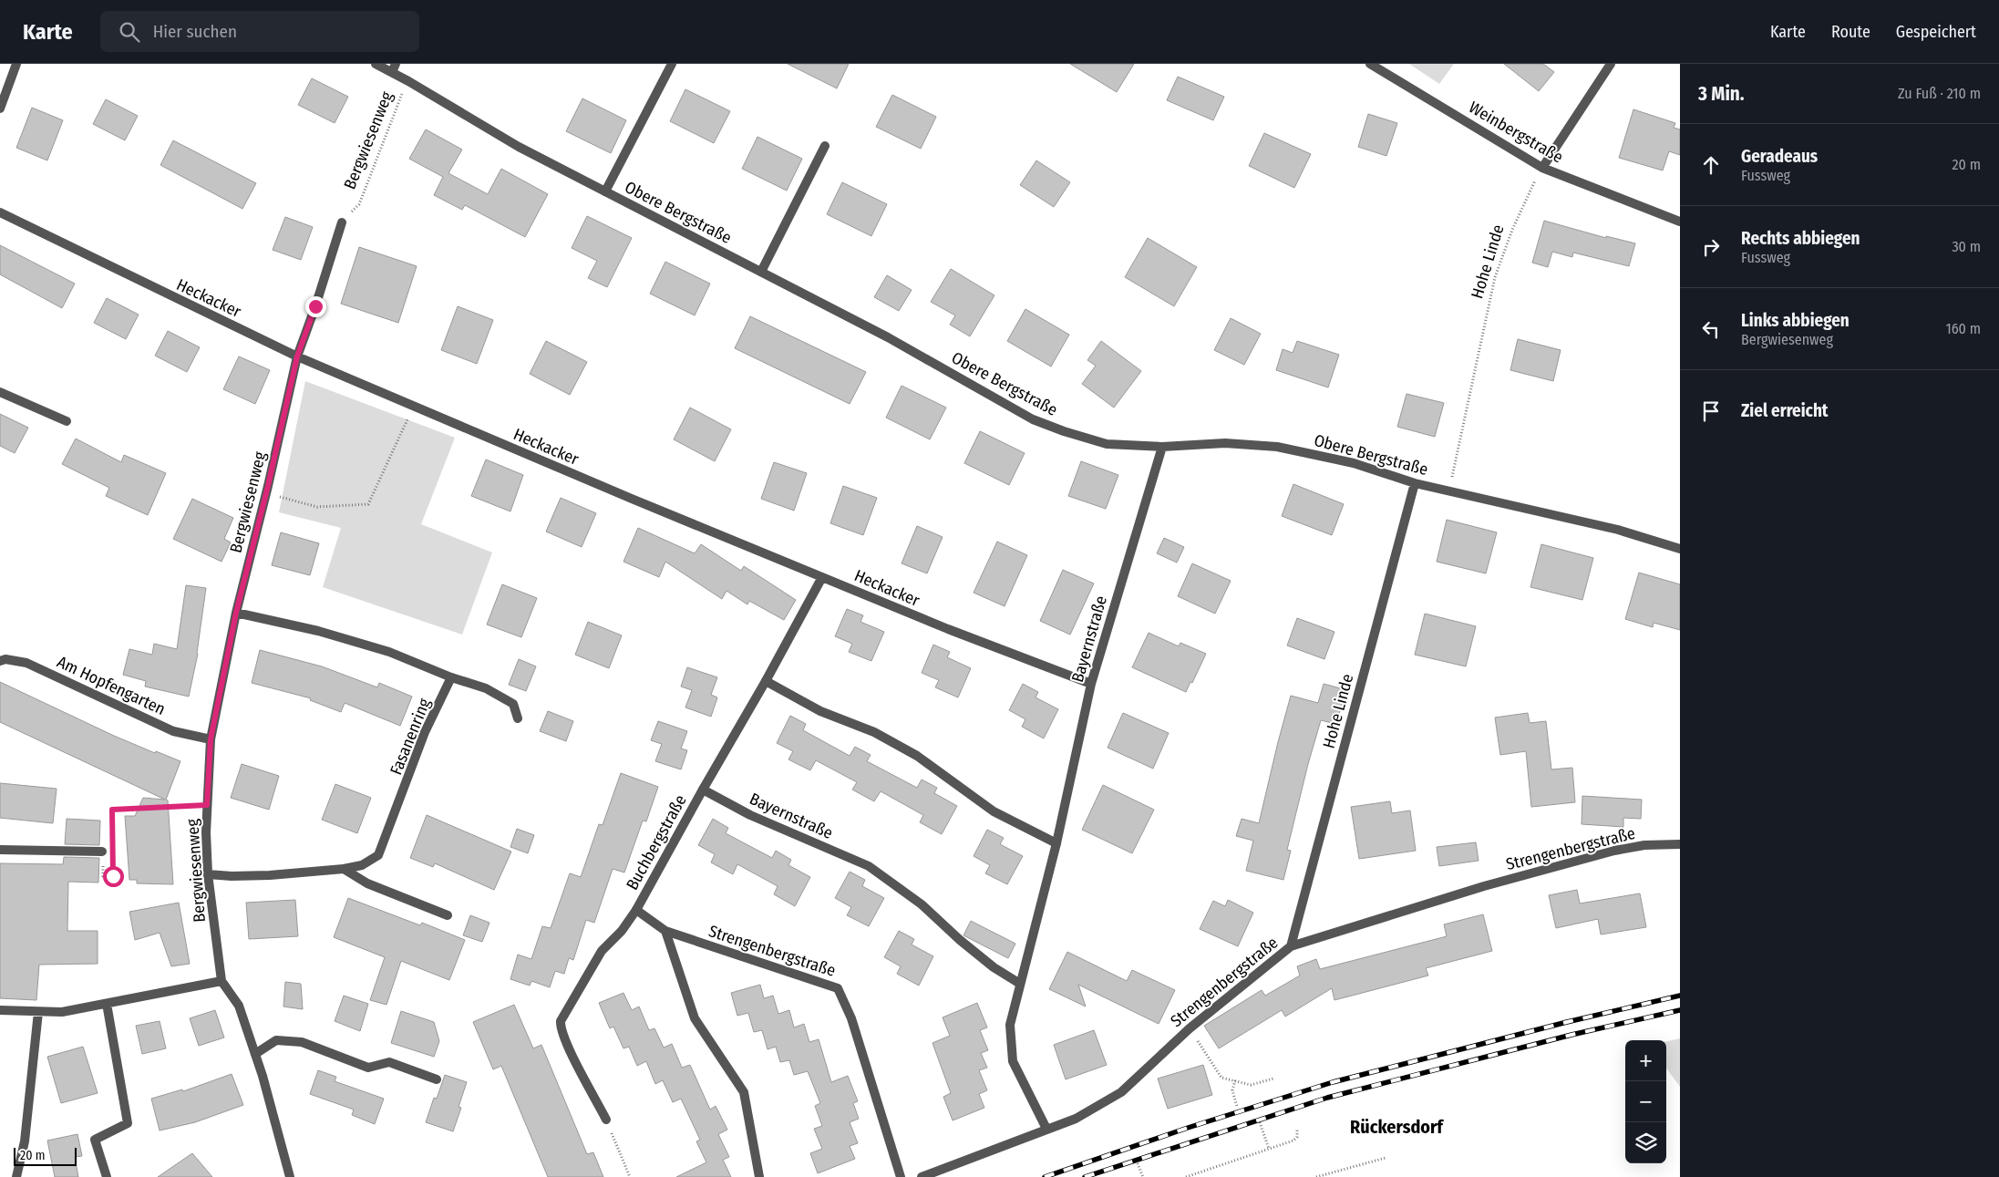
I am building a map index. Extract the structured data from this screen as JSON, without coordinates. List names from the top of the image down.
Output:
{
  "streets": {
    "street": [
      "Weinbergstraße",
      "Bergwiesenweg",
      "Obere Bergstraße",
      "Hohe Linde",
      "Heckacker",
      "Bayernstraße",
      "Am Hopfengarten",
      "Fasanenring",
      "Buchbergstraße",
      "Strengenbergstraße"
    ]
  },
  "crossings": [
    ["Weinbergstraße", "Hohe Linde"],
    ["Bergwiesenweg", "Obere Bergstraße"],
    ["Bergwiesenweg", "Heckacker"],
    ["Bergwiesenweg", "Am Hopfengarten"],
    ["Bergwiesenweg", "Fasanenring"],
    ["Obere Bergstraße", "Hohe Linde"],
    ["Obere Bergstraße", "Bayernstraße"],
    ["Hohe Linde", "Strengenbergstraße"],
    ["Heckacker", "Bayernstraße"],
    ["Heckacker", "Buchbergstraße"],
    ["Bayernstraße", "Buchbergstraße"],
    ["Bayernstraße", "Strengenbergstraße"],
    ["Buchbergstraße", "Strengenbergstraße"]
  ],
  "districts": ["Rückersdorf"],
  "scale_bar": "20 m",
  "page": {
    "header": "Karte",
    "search": "Hier suchen",
    "nav": ["Karte", "Route", "Gespeichert"],
    "heading": ["3 Min.", "Zu Fuß · 210 m"],
    "list": [
      ["Geradeaus", "Fussweg", "20 m"],
      ["Rechts abbiegen", "Fussweg", "30 m"],
      ["Links abbiegen", "Bergwiesenweg", "160 m"],
      "Ziel erreicht"
    ],
    "map_buttons": ["+", "−"],
    "scale": "20 m"
  }
}
